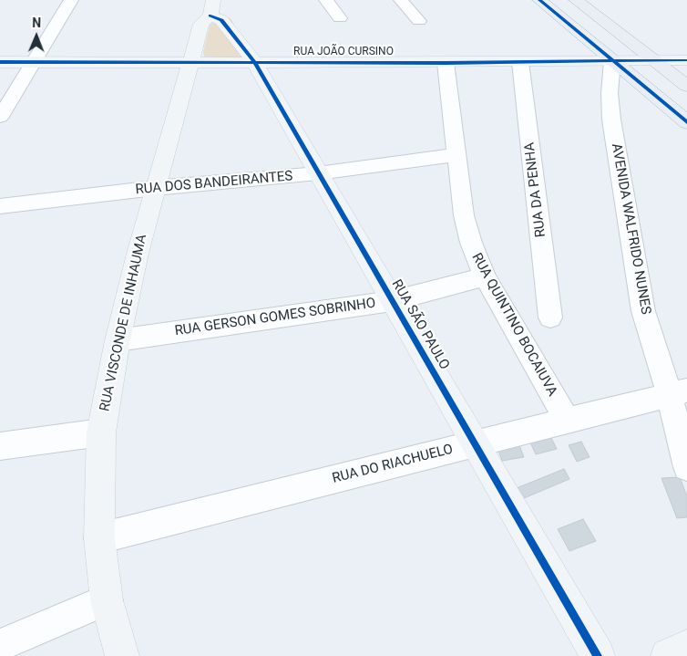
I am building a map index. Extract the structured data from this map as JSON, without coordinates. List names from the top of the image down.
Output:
{
  "streets": {
    "street": [
      "RUA JOÃO CURSINO",
      "RUA DOS BANDEIRANTES",
      "RUA DA PENHA",
      "AVENIDA WALFRIDO NUNES",
      "RUA GERSON GOMES SOBRINHO",
      "RUA VISCONDE DE INHAUMA",
      "RUA SÃO PAULO",
      "RUA QUINTINO BOCAIUVA",
      "RUA DO RIACHUELO"
    ]
  },
  "crossings": [
    ["RUA JOÃO CURSINO", "RUA DA PENHA"],
    ["RUA JOÃO CURSINO", "AVENIDA WALFRIDO NUNES"],
    ["RUA JOÃO CURSINO", "RUA VISCONDE DE INHAUMA"],
    ["RUA JOÃO CURSINO", "RUA SÃO PAULO"],
    ["RUA JOÃO CURSINO", "RUA QUINTINO BOCAIUVA"],
    ["RUA DOS BANDEIRANTES", "RUA VISCONDE DE INHAUMA"],
    ["RUA DOS BANDEIRANTES", "RUA SÃO PAULO"],
    ["RUA DOS BANDEIRANTES", "RUA QUINTINO BOCAIUVA"],
    ["AVENIDA WALFRIDO NUNES", "RUA DO RIACHUELO"],
    ["RUA GERSON GOMES SOBRINHO", "RUA VISCONDE DE INHAUMA"],
    ["RUA GERSON GOMES SOBRINHO", "RUA SÃO PAULO"],
    ["RUA GERSON GOMES SOBRINHO", "RUA QUINTINO BOCAIUVA"],
    ["RUA VISCONDE DE INHAUMA", "RUA SÃO PAULO"],
    ["RUA VISCONDE DE INHAUMA", "RUA DO RIACHUELO"],
    ["RUA SÃO PAULO", "RUA DO RIACHUELO"],
    ["RUA QUINTINO BOCAIUVA", "RUA DO RIACHUELO"]
  ],
  "north": "top"
}
